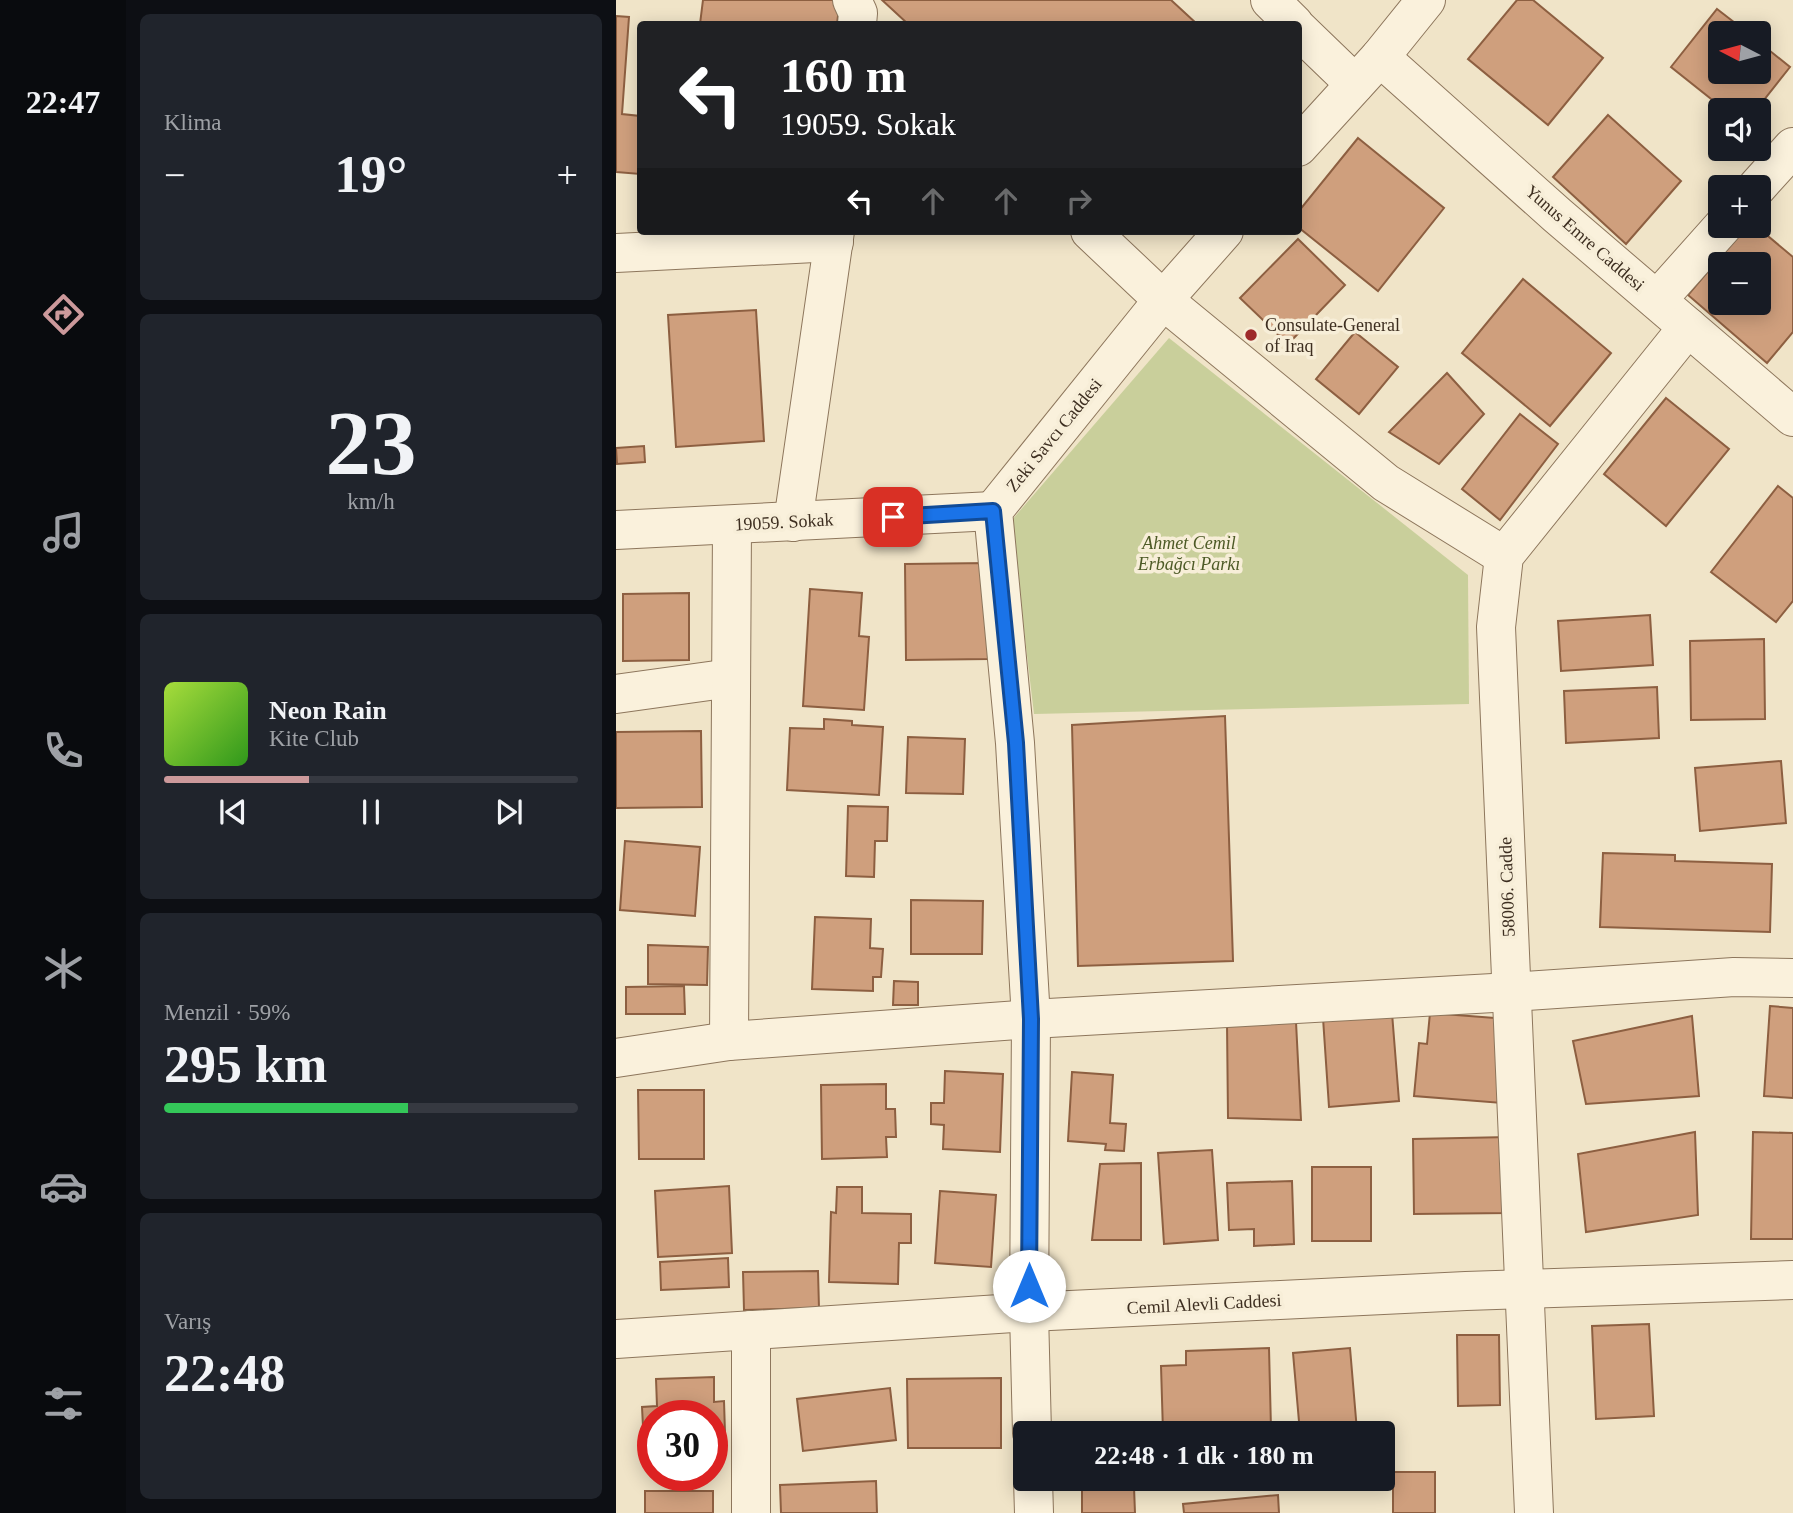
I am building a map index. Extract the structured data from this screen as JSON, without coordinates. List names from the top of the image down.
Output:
{
  "streets": {
    "street": [
      "Yunus Emre Caddesi",
      "Zeki Savcı Caddesi",
      "19059. Sokak",
      "58006. Cadde",
      "Cemil Alevli Caddesi"
    ]
  },
  "crossings": [
    ["Zeki Savcı Caddesi", "19059. Sokak"],
    ["58006. Cadde", "Cemil Alevli Caddesi"]
  ],
  "parks": ["Ahmet Cemil Erbağcı Parkı"],
  "places": ["Consulate-General of Iraq"],
  "north": "left",
  "page": {
    "tabs": "22:47",
    "tile": [
      "Klima",
      ["23", "km/h"],
      ["Menzil · 59%", "295 km"],
      ["Varış", "22:48"]
    ],
    "map_buttons": ["+", "−"],
    "turn": ["160 m", "19059. Sokak"],
    "heat": ["−", "19°", "+"],
    "song": ["Neon Rain", "Kite Club"],
    "limit": "30",
    "trip": "22:48 · 1 dk · 180 m"
  }
}
